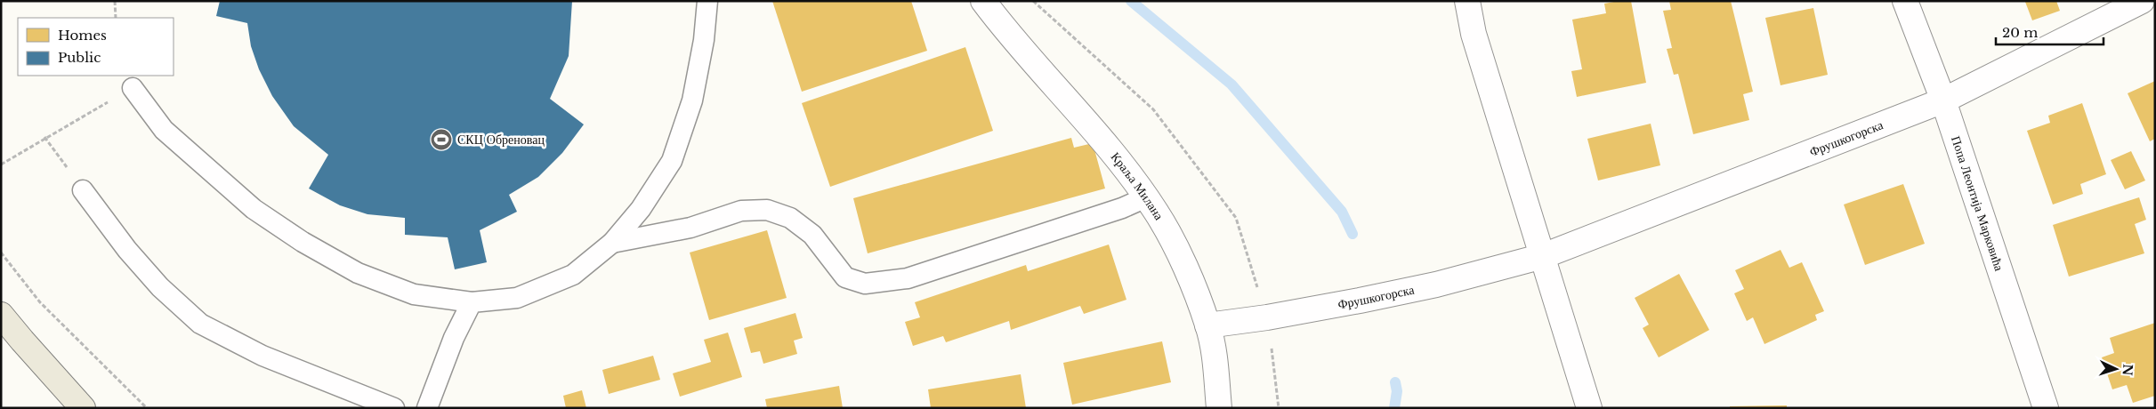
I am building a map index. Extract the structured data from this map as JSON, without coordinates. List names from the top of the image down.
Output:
{
  "streets": {
    "street": ["Фрушкогорска", "Краља Милана", "Попа Леонтија Марковића"]
  },
  "crossings": [
    ["Фрушкогорска", "Краља Милана"],
    ["Фрушкогорска", "Попа Леонтија Марковића"]
  ],
  "places": {
    "sports": ["СКЦ Обреновац"]
  },
  "legend": ["Homes", "Public"],
  "scale_bar": "20 m",
  "north": "right"
}
